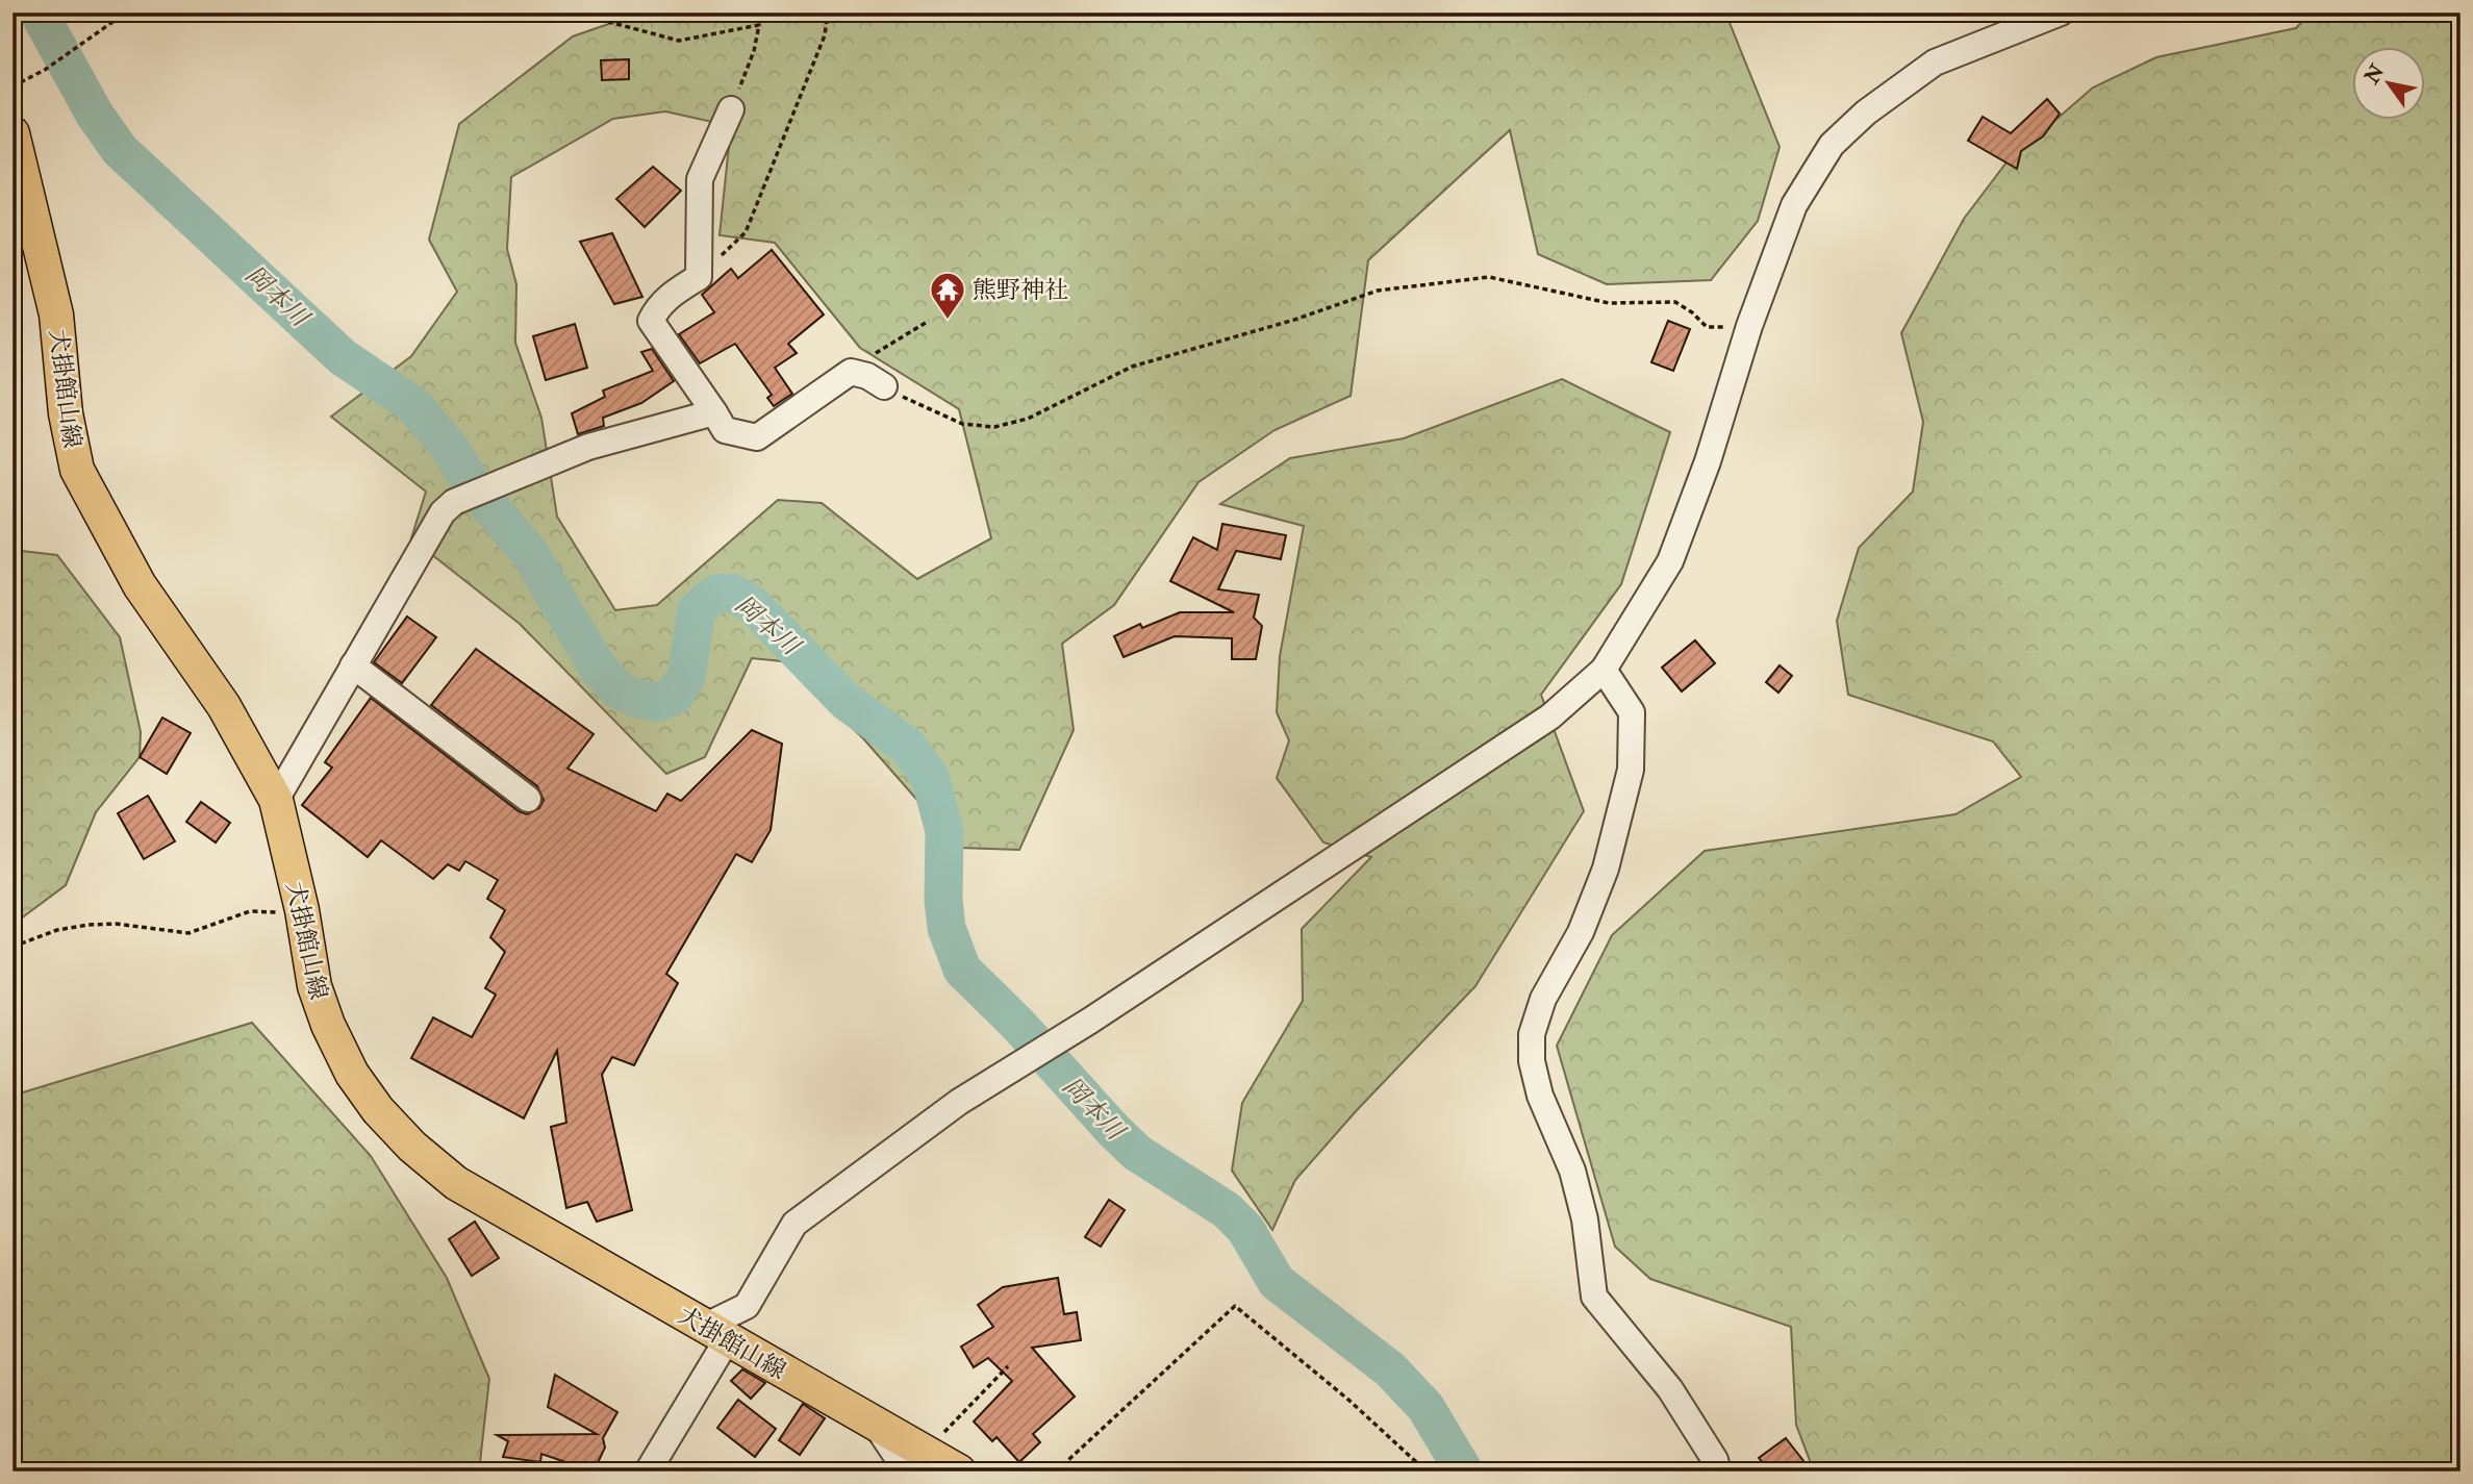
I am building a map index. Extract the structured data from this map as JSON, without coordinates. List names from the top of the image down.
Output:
{
  "streets": {
    "main road": ["犬掛館山線"]
  },
  "water": ["岡本川"],
  "places": {
    "temple": ["熊野神社"]
  },
  "north": "top left"
}
